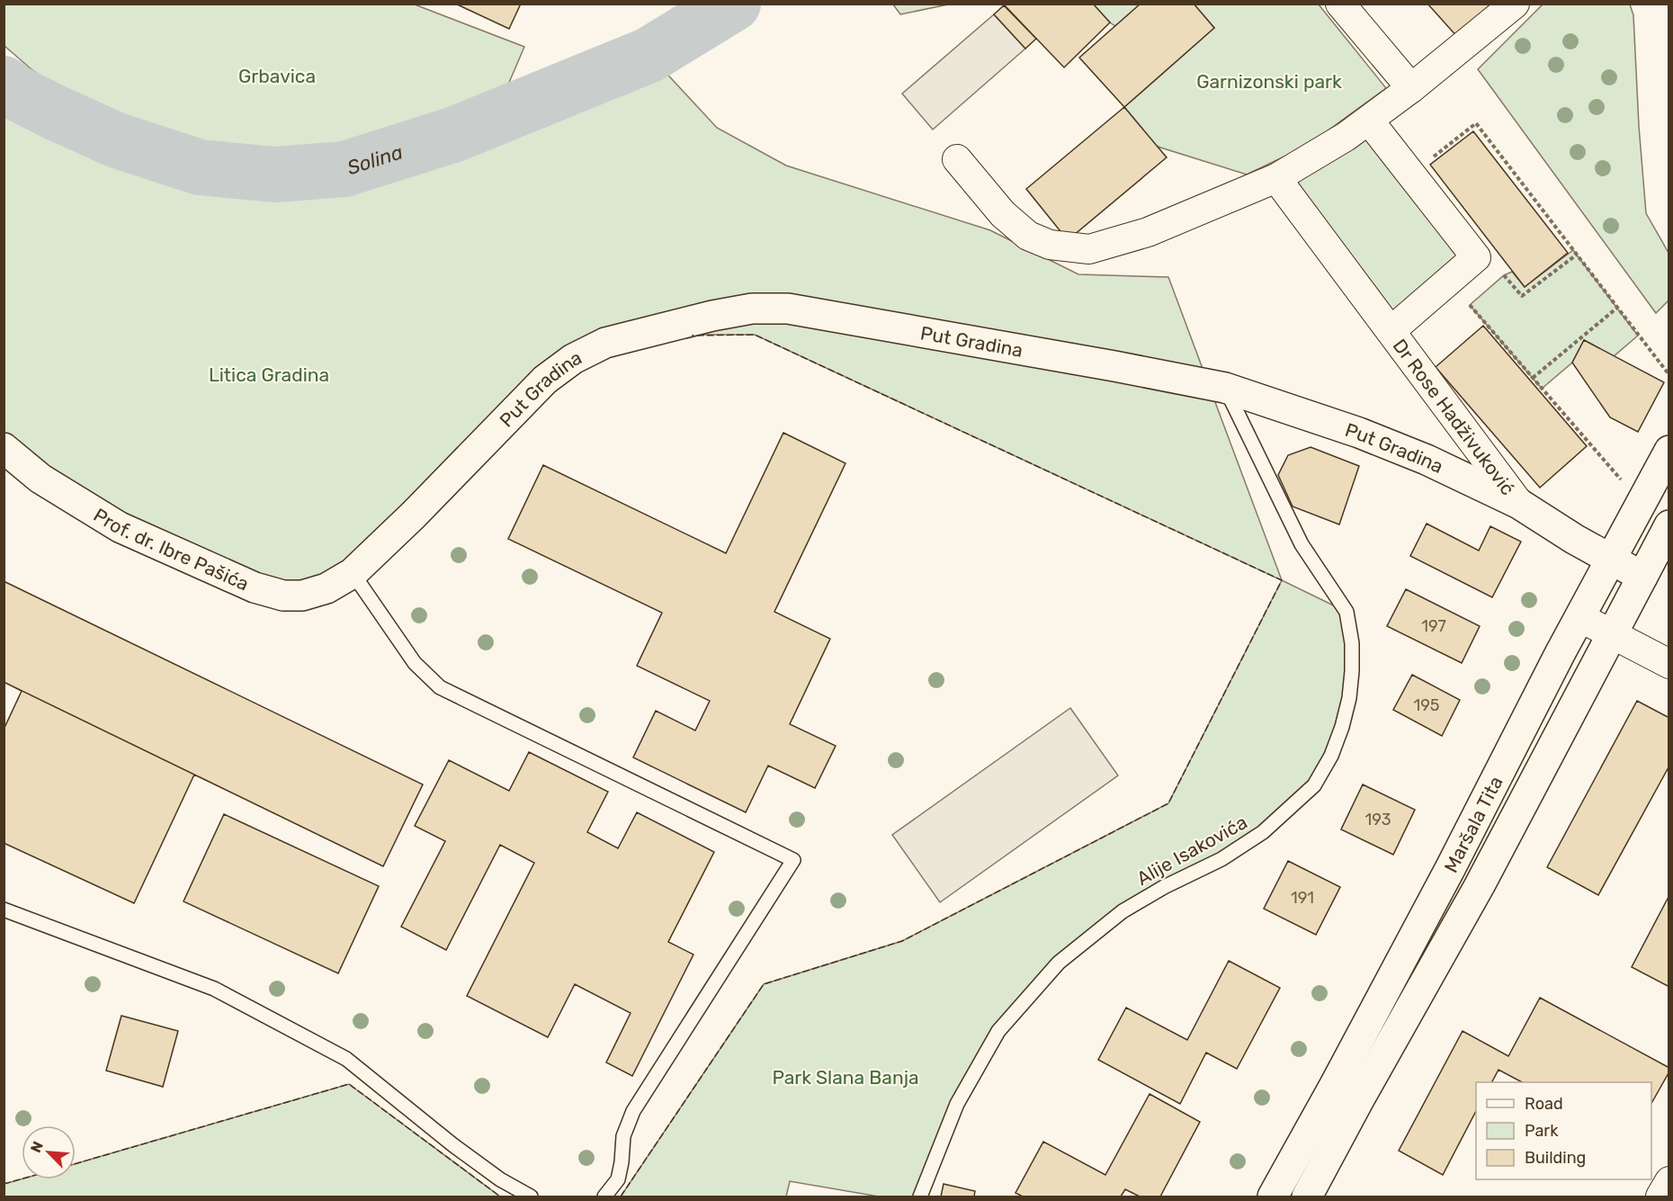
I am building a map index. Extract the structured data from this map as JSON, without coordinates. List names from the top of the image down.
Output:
{
  "streets": {
    "street": [
      "Put Gradina",
      "Dr Rose Hadživuković",
      "Prof. dr. Ibre Pašića",
      "Maršala Tita"
    ],
    "lane": ["Alije Isakovića"]
  },
  "crossings": [
    ["Put Gradina", "Dr Rose Hadživuković"],
    ["Put Gradina", "Prof. dr. Ibre Pašića"],
    ["Put Gradina", "Maršala Tita"],
    ["Put Gradina", "Alije Isakovića"]
  ],
  "water": ["Solina"],
  "parks": [
    "Grbavica",
    "Garnizonski park",
    "Litica Gradina",
    "Park Slana Banja"
  ],
  "house_numbers": [
    "197",
    "195",
    "193",
    "191"
  ],
  "legend": ["Road", "Park", "Building"],
  "north": "top left"
}
